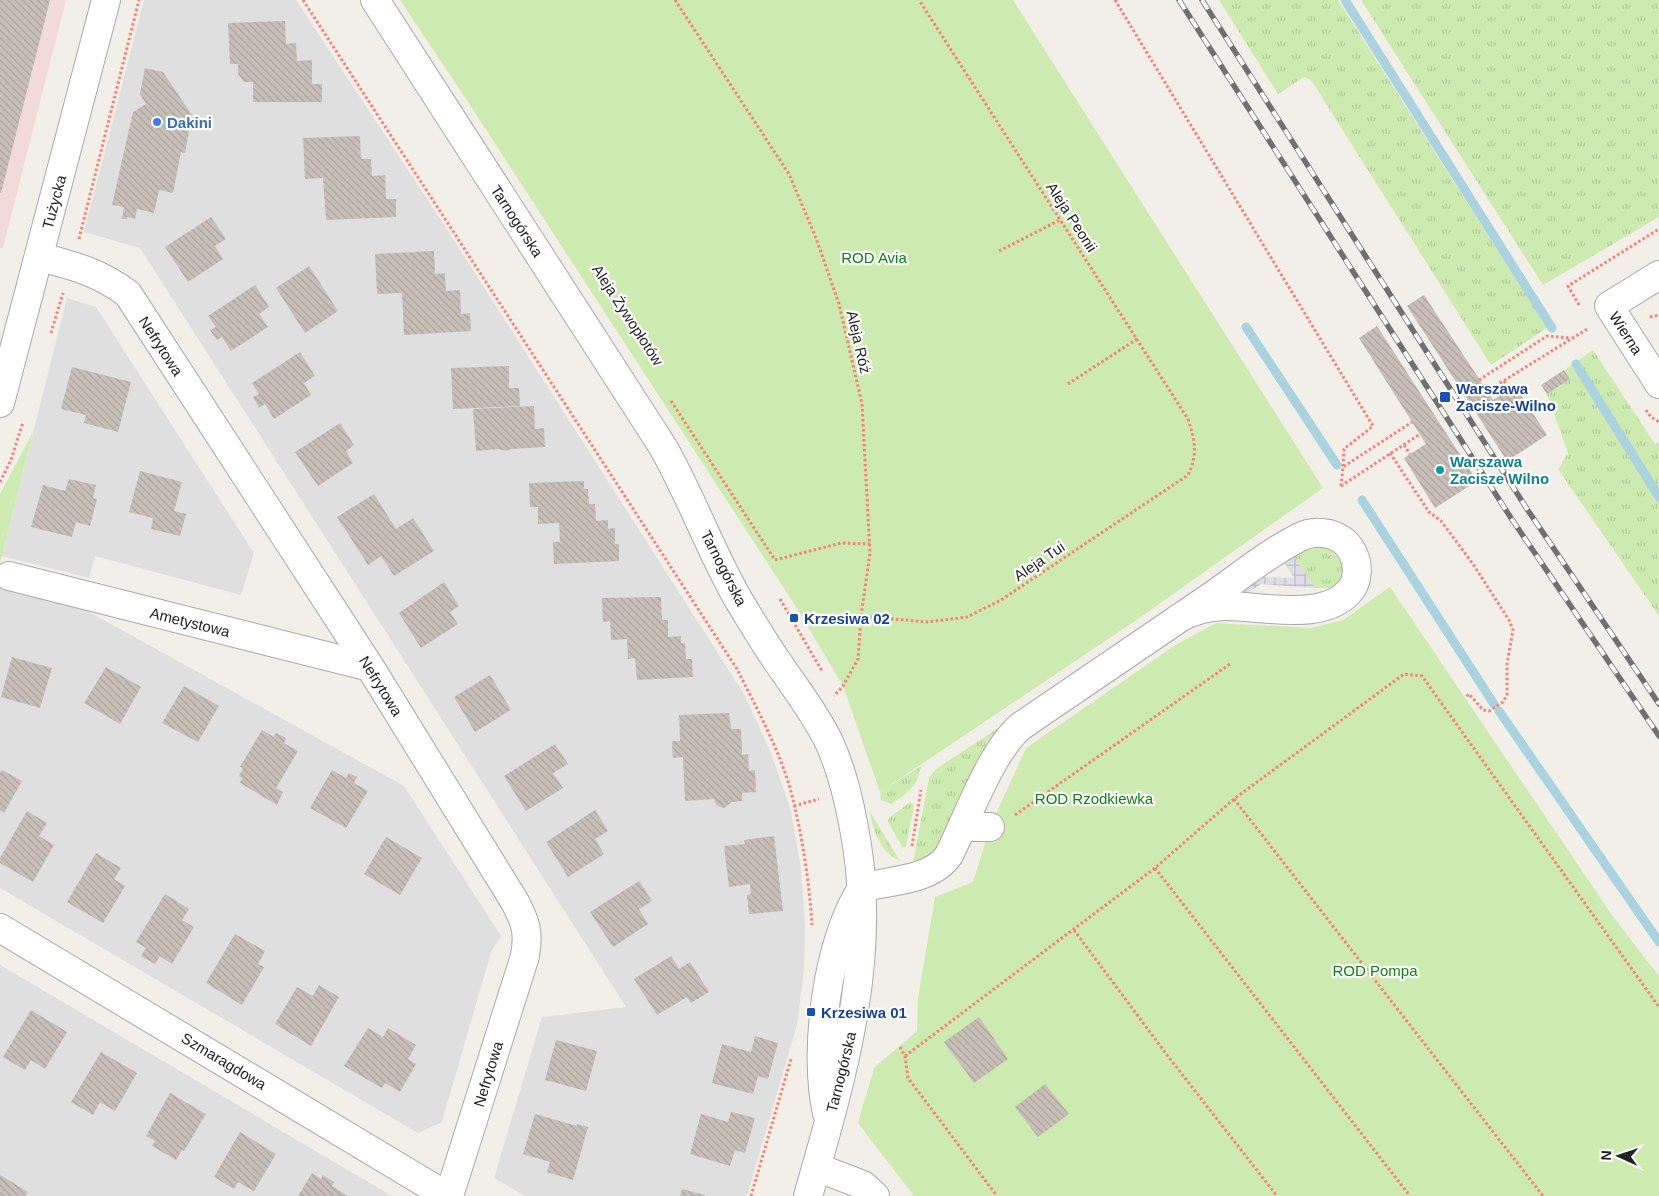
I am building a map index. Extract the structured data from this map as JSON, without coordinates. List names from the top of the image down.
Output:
{
  "streets": {
    "street": [
      "Tużycka",
      "Tarnogórska",
      "Wierna",
      "Nefrytowa",
      "Ametystowa",
      "Szmaragdowa"
    ],
    "path": ["Aleja Peonii", "Aleja Róż", "Aleja Tui"]
  },
  "crossings": [
    ["Tużycka", "Nefrytowa"],
    ["Aleja Peonii", "Aleja Tui"],
    ["Tarnogórska", "Aleja Róż"],
    ["Aleja Róż", "Aleja Tui"],
    ["Nefrytowa", "Ametystowa"],
    ["Nefrytowa", "Szmaragdowa"]
  ],
  "parks": ["ROD Avia", "ROD Rzodkiewka", "ROD Pompa"],
  "places": {
    "other": ["Dakini", "Warszawa Zacisze Wilno"],
    "transit": ["Warszawa Zacisze-Wilno", "Krzesiwa 02", "Krzesiwa 01"]
  },
  "north": "left"
}
